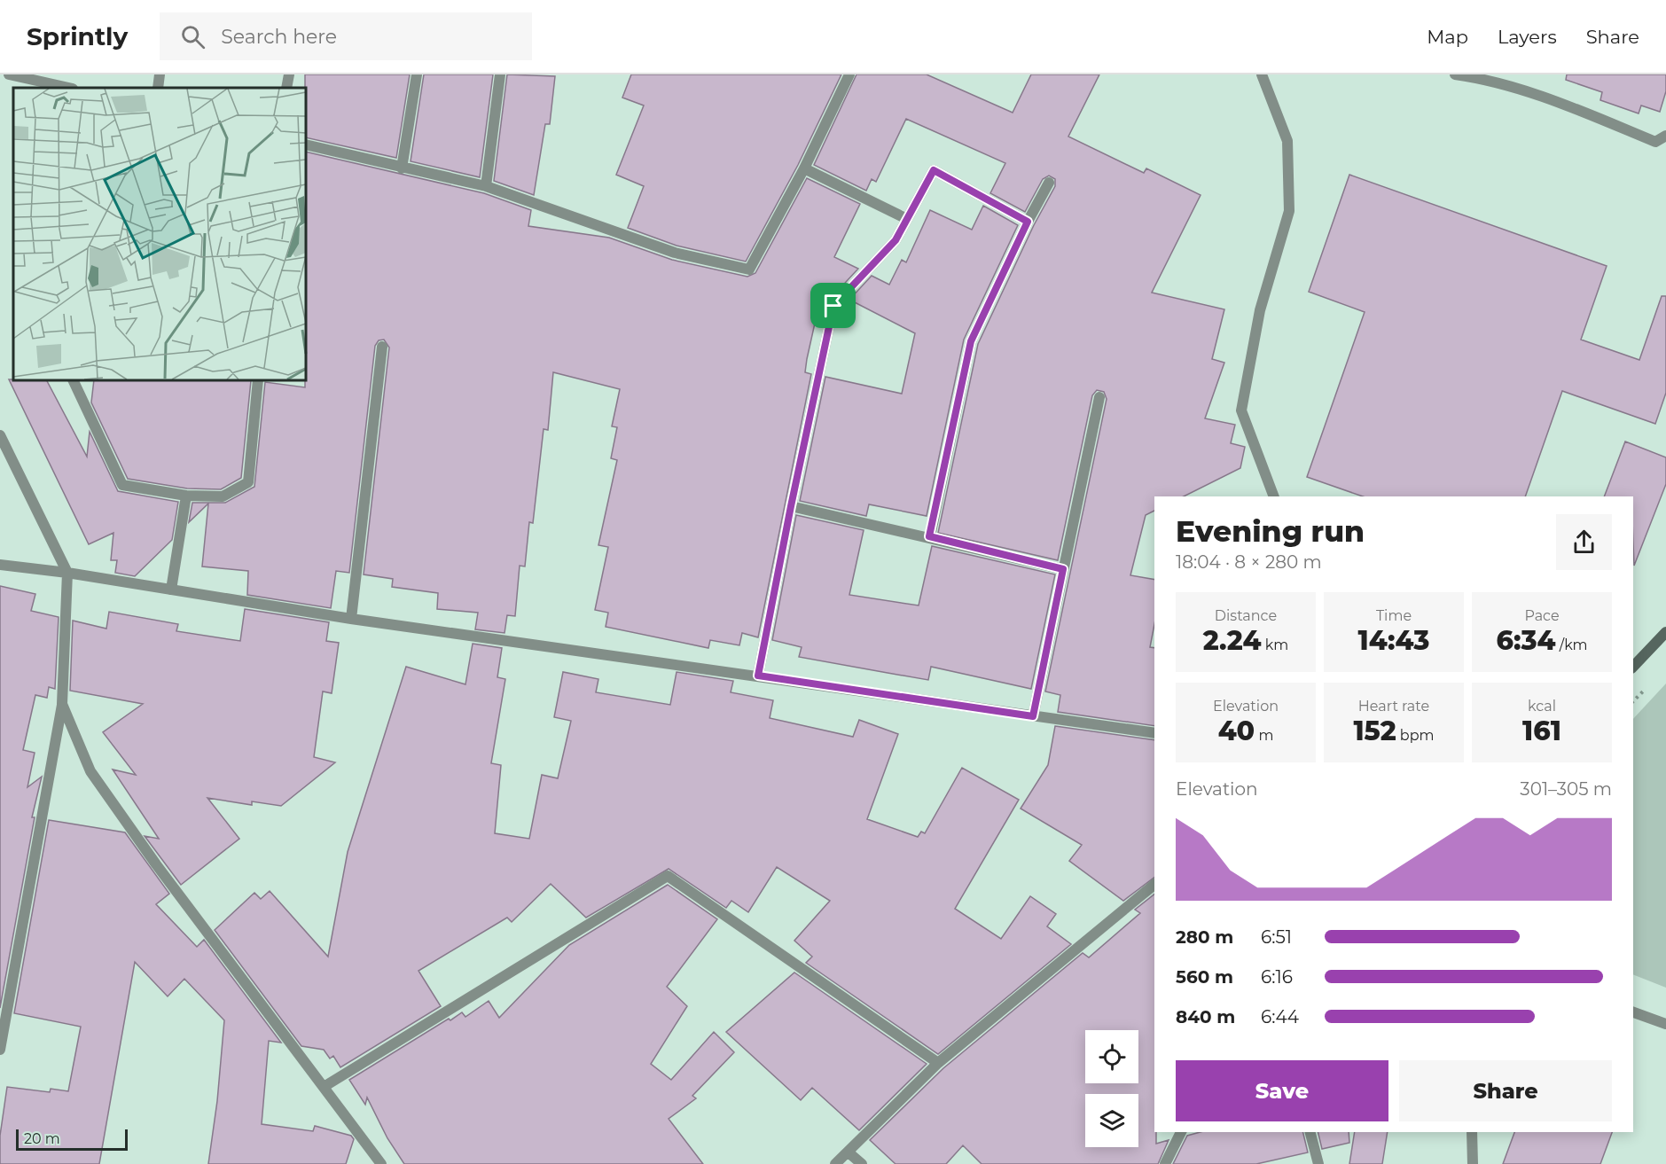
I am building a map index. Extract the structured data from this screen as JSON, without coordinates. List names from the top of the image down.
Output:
{
  "scale_bar": "20 m",
  "page": {
    "header": "Sprintly",
    "search": "Search here",
    "nav": ["Map", "Layers", "Share"],
    "heading": ["Evening run", "18:04 · 8 × 280 m"],
    "stats": [
      ["Distance", "2.24 km"],
      ["Time", "14:43"],
      ["Pace", "6:34 /km"],
      ["Elevation", "40 m"],
      ["Heart rate", "152 bpm"],
      ["kcal", "161"]
    ],
    "chart": ["Elevation", "301–305 m"],
    "list": [
      {
        "name": "280 m",
        "note": "6:51"
      },
      {
        "name": "560 m",
        "note": "6:16"
      },
      {
        "name": "840 m",
        "note": "6:44"
      }
    ],
    "buttons": ["Save", "Share"],
    "scale": "20 m"
  }
}
